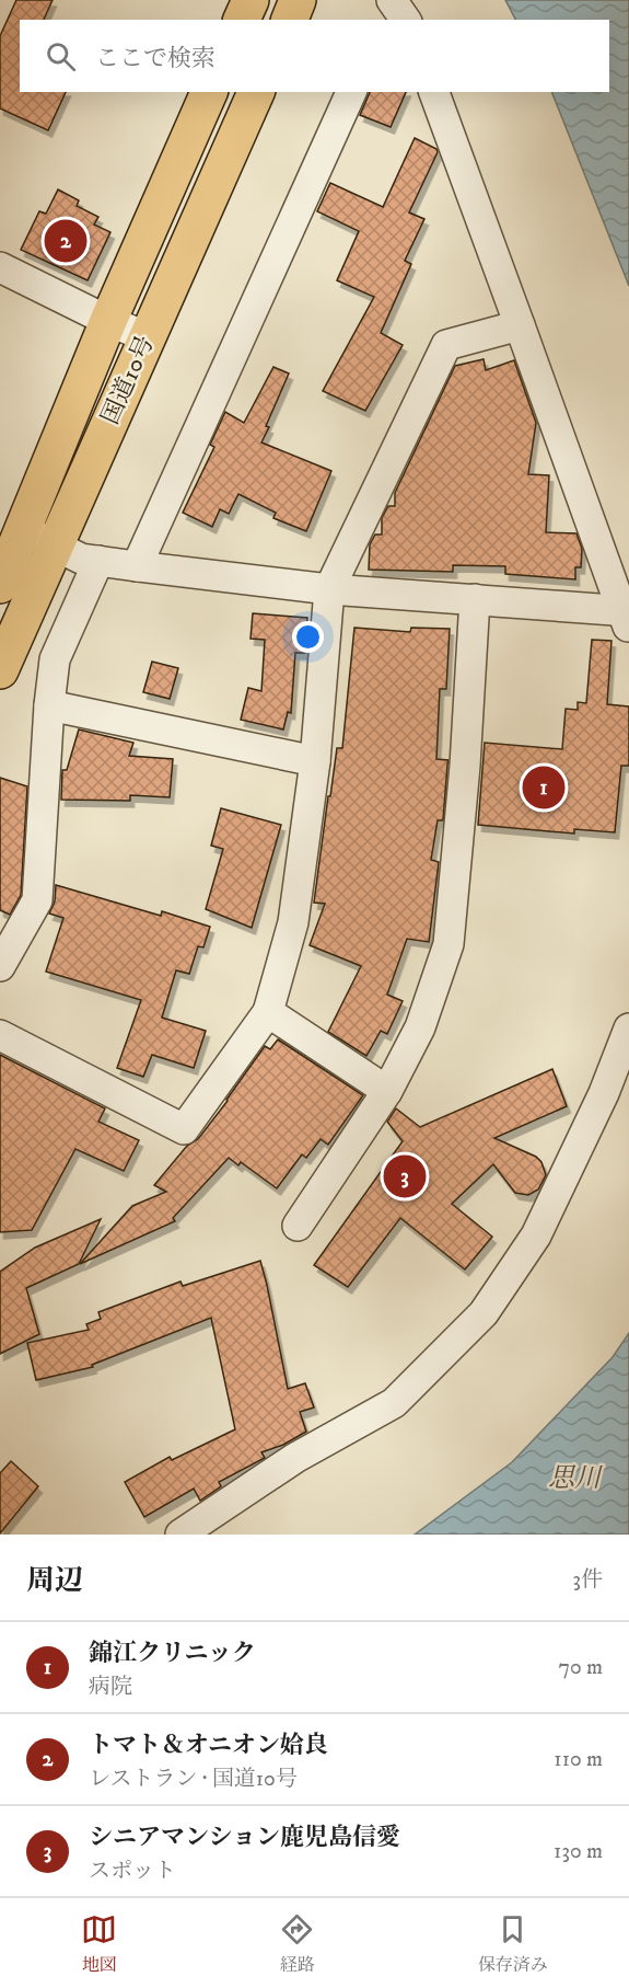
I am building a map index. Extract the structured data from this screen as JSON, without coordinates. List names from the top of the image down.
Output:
{
  "streets": {
    "highway": ["国道10号"]
  },
  "water": ["思川"],
  "page": {
    "search": "ここで検索",
    "pins": ["2", "1", "3"],
    "heading": ["周辺", "3件"],
    "list": [
      {
        "mark": "1",
        "name": "錦江クリニック",
        "note": "病院",
        "value": "70 m"
      },
      {
        "mark": "2",
        "name": "トマト＆オニオン姶良",
        "note": "レストラン · 国道10号",
        "value": "110 m"
      },
      {
        "mark": "3",
        "name": "シニアマンション鹿児島信愛",
        "note": "スポット",
        "value": "130 m"
      }
    ],
    "nav": ["地図", "経路", "保存済み"]
  }
}
